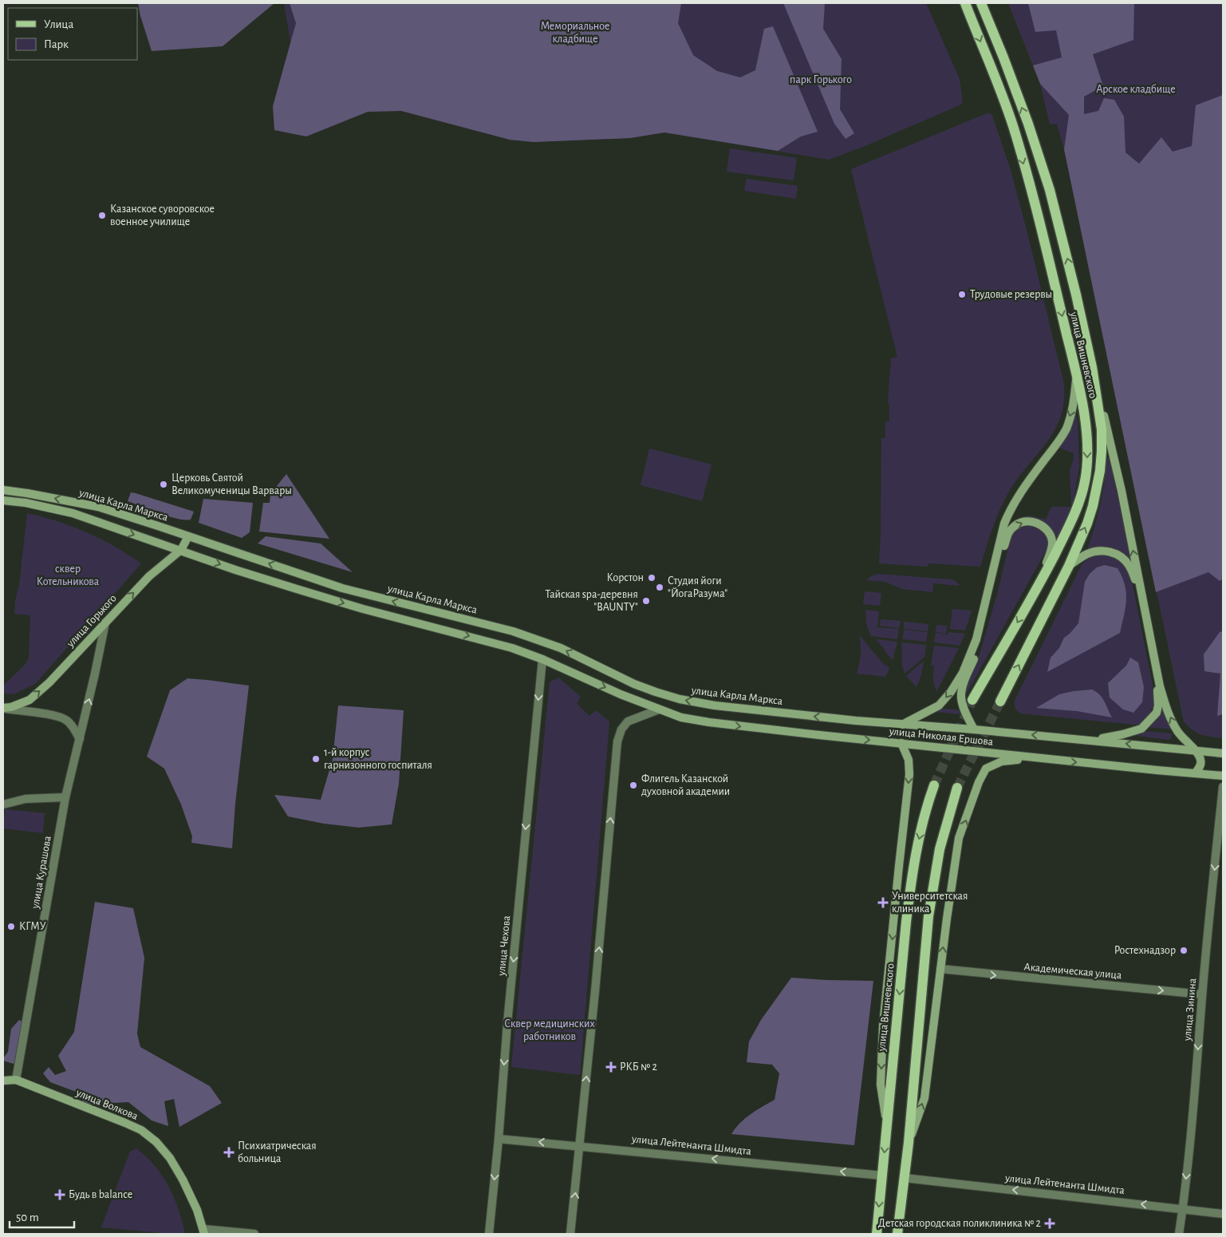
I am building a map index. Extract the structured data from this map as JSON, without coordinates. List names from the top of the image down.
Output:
{
  "streets": {
    "main road": [
      "улица Вишневского",
      "улица Карла Маркса",
      "улица Горького",
      "улица Николая Ершова",
      "улица Волкова"
    ],
    "street": [
      "улица Курашова",
      "улица Чехова",
      "Академическая улица",
      "улица Зинина",
      "улица Лейтенанта Шмидта"
    ]
  },
  "crossings": [
    ["улица Вишневского", "улица Лейтенанта Шмидта"],
    ["улица Карла Маркса", "улица Горького"],
    ["улица Карла Маркса", "улица Николая Ершова"],
    ["улица Карла Маркса", "улица Чехова"],
    ["улица Горького", "улица Курашова"],
    ["улица Курашова", "улица Волкова"],
    ["улица Чехова", "улица Лейтенанта Шмидта"],
    ["Академическая улица", "улица Зинина"],
    ["улица Зинина", "улица Лейтенанта Шмидта"]
  ],
  "one_way": [
    "улица Горького",
    "улица Чехова",
    "Академическая улица",
    "улица Зинина",
    "улица Лейтенанта Шмидта"
  ],
  "parks": [
    "Мемориальное кладбище",
    "парк Горького",
    "Арское кладбище",
    "сквер Котельникова",
    "Сквер медицинских работников"
  ],
  "places": {
    "other": [
      "Казанское суворовское военное училище",
      "Трудовые резервы",
      "Церковь Святой Великомученицы Варвары",
      "Корстон",
      "Студия йоги \"ЙогаРазума\"",
      "Тайская spa-деревня \"BAUNTY\"",
      "1-й корпус гарнизонного госпиталя",
      "Флигель Казанской духовной академии",
      "КГМУ",
      "Ростехнадзор"
    ],
    "health": [
      "Университетская клиника",
      "РКБ № 2",
      "Психиатрическая больница",
      "Будь в balance",
      "Детская городская поликлиника № 2"
    ]
  },
  "legend": ["Улица", "Парк"],
  "scale_bar": "50 m"
}
